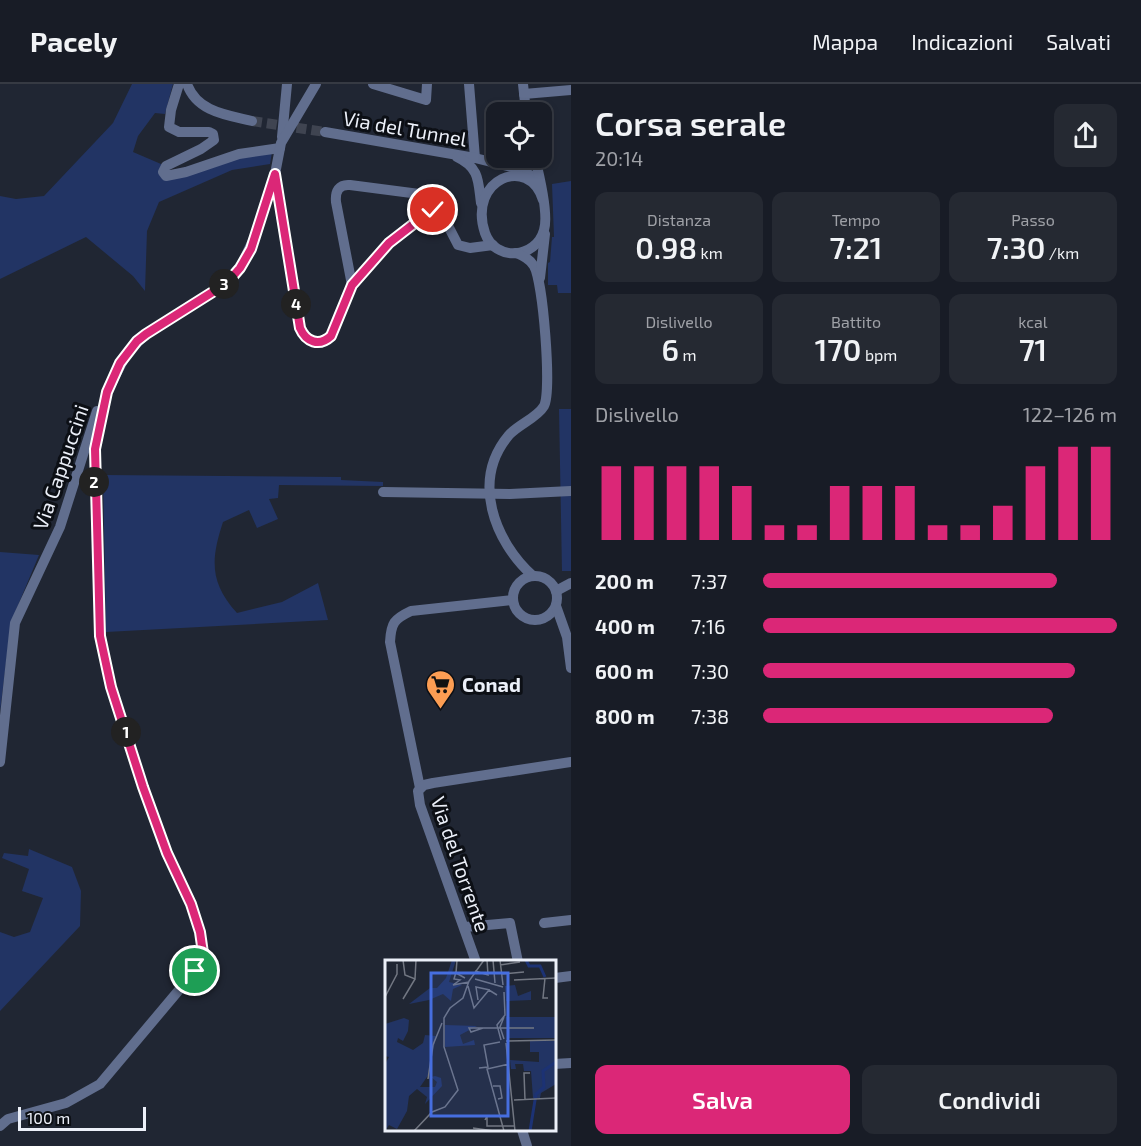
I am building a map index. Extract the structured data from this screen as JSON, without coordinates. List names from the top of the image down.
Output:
{
  "streets": {
    "street": ["Via del Tunnel", "Via Cappuccini", "Via del Torrente"]
  },
  "places": {
    "supermarket": ["Conad"]
  },
  "scale_bar": "100 m",
  "page": {
    "header": "Pacely",
    "nav": ["Mappa", "Indicazioni", "Salvati"],
    "heading": ["Corsa serale", "20:14"],
    "stats": [
      ["Distanza", "0.98 km"],
      ["Tempo", "7:21"],
      ["Passo", "7:30 /km"],
      ["Dislivello", "6 m"],
      ["Battito", "170 bpm"],
      ["kcal", "71"]
    ],
    "pins": [
      "3",
      "4",
      "2",
      "1"
    ],
    "chart": ["Dislivello", "122–126 m"],
    "list": [
      {
        "name": "200 m",
        "note": "7:37"
      },
      {
        "name": "400 m",
        "note": "7:16"
      },
      {
        "name": "600 m",
        "note": "7:30"
      },
      {
        "name": "800 m",
        "note": "7:38"
      }
    ],
    "buttons": ["Salva", "Condividi"],
    "scale": "100 m"
  }
}
